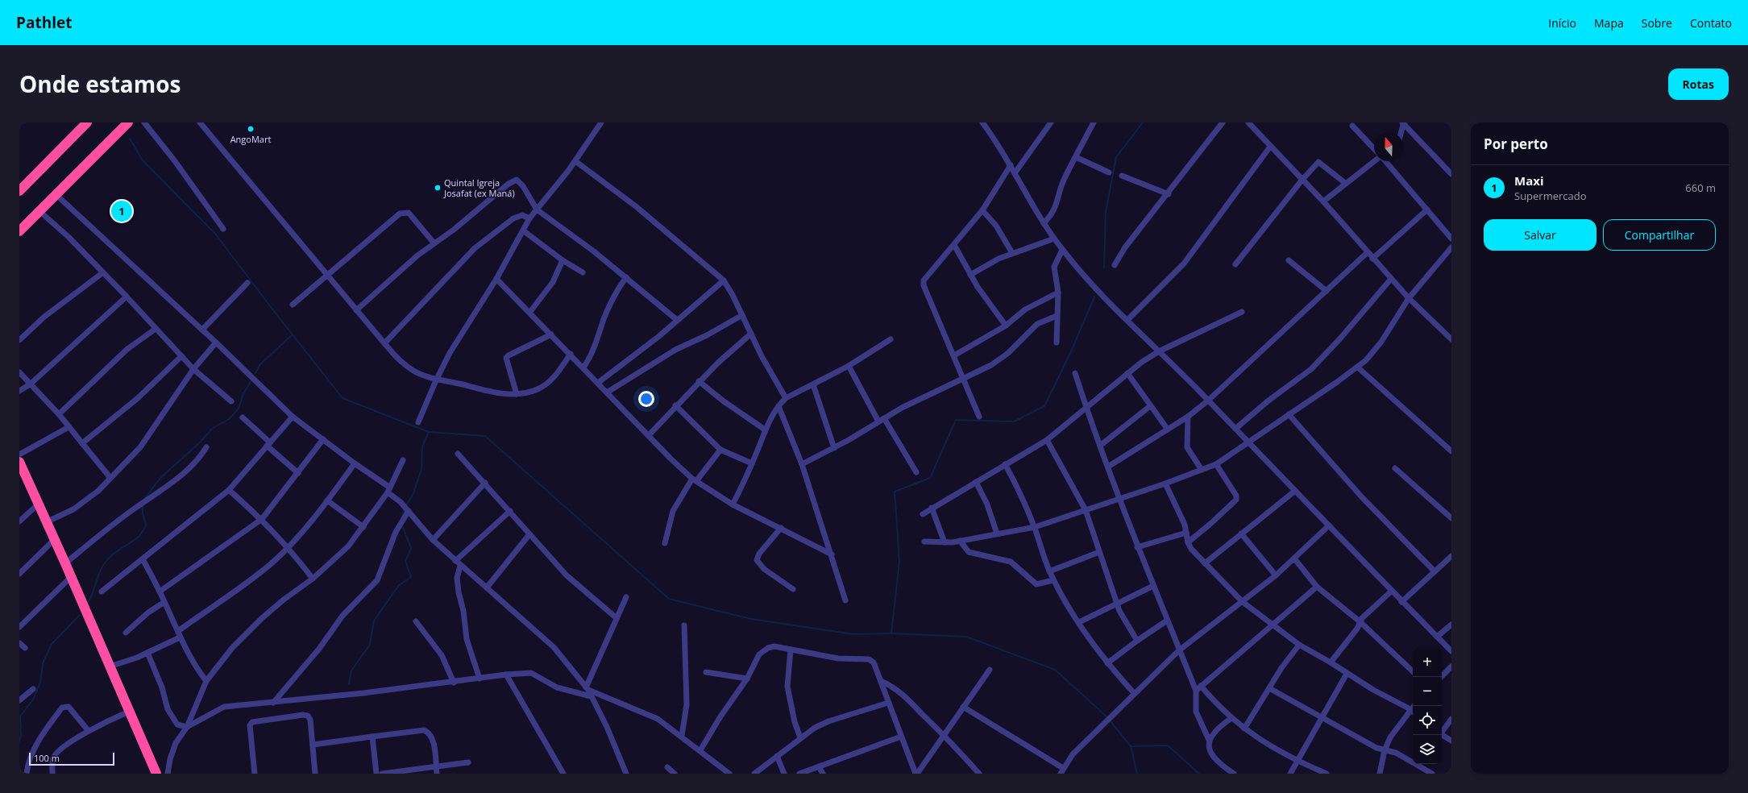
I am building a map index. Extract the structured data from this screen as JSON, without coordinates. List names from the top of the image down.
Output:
{
  "places": ["AngoMart", "Quintal Igreja Josafat (ex Maná)"],
  "scale_bar": "100 m",
  "north": "top",
  "page": {
    "header": "Pathlet",
    "nav": [
      "Início",
      "Mapa",
      "Sobre",
      "Contato"
    ],
    "title": "Onde estamos",
    "buttons": [
      "Rotas",
      ["Salvar", "Compartilhar"]
    ],
    "heading": "Por perto",
    "list": [
      {
        "mark": "1",
        "name": "Maxi",
        "note": "Supermercado",
        "value": "660 m"
      }
    ],
    "pins": "1",
    "map_buttons": ["+", "−"],
    "scale": "100 m"
  }
}
